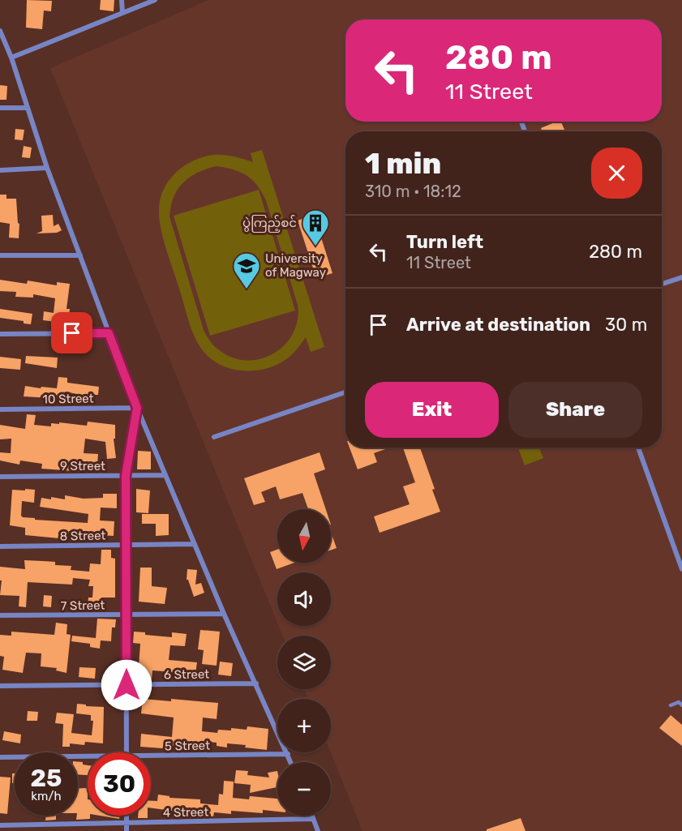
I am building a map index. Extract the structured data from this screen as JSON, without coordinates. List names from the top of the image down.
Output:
{
  "streets": {
    "street": [
      "10 Street",
      "9 Street",
      "8 Street",
      "7 Street",
      "6 Street",
      "5 Street",
      "4 Street"
    ]
  },
  "places": {
    "building": ["ပွဲကြည့်စင်"],
    "school or university": ["University of Magway"]
  },
  "north": "bottom",
  "page": {
    "turn": ["280 m", "11 Street"],
    "heading": ["1 min", "310 m · 18:12"],
    "list": [
      {
        "name": "Turn left",
        "note": "11 Street",
        "value": "280 m"
      },
      {
        "name": "Arrive at destination",
        "value": "30 m"
      }
    ],
    "buttons": ["Exit", "Share"],
    "map_buttons": ["+", "−"],
    "speed": "25 km/h",
    "limit": "30"
  }
}
